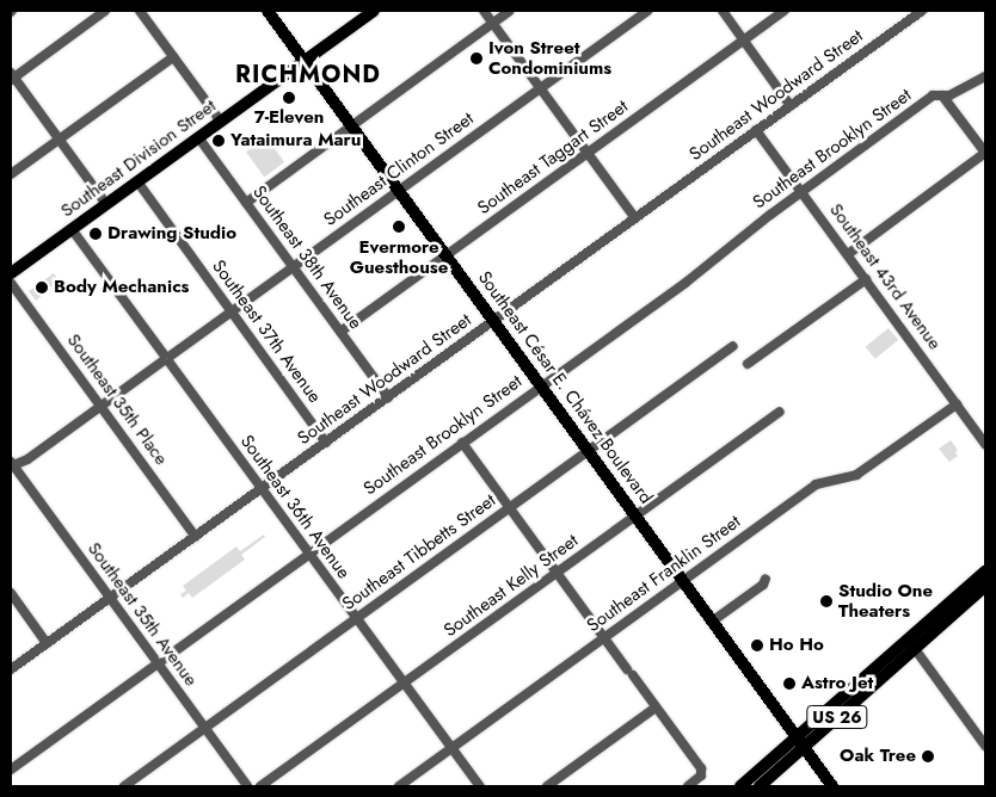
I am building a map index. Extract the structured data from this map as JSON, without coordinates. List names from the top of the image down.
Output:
{
  "streets": {
    "main road": ["Southeast Division Street", "Southeast César E. Chávez Boulevard", "US 26"],
    "street": [
      "Southeast Woodward Street",
      "Southeast Brooklyn Street",
      "Southeast Taggart Street",
      "Southeast Clinton Street",
      "Southeast 38th Avenue",
      "Southeast 43rd Avenue",
      "Southeast 37th Avenue",
      "Southeast 35th Place",
      "Southeast 36th Avenue",
      "Southeast Tibbetts Street",
      "Southeast Franklin Street",
      "Southeast Kelly Street",
      "Southeast 35th Avenue"
    ]
  },
  "crossings": [
    ["Southeast Woodward Street", "Southeast 38th Avenue"],
    ["Southeast Woodward Street", "Southeast 43rd Avenue"],
    ["Southeast Woodward Street", "Southeast 37th Avenue"],
    ["Southeast Woodward Street", "Southeast César E. Chávez Boulevard"],
    ["Southeast Woodward Street", "Southeast 35th Place"],
    ["Southeast Woodward Street", "Southeast 36th Avenue"],
    ["Southeast Woodward Street", "Southeast 35th Avenue"],
    ["Southeast Brooklyn Street", "Southeast 43rd Avenue"],
    ["Southeast Brooklyn Street", "Southeast César E. Chávez Boulevard"],
    ["Southeast Brooklyn Street", "Southeast 36th Avenue"],
    ["Southeast Brooklyn Street", "Southeast 35th Avenue"],
    ["Southeast Taggart Street", "Southeast 38th Avenue"],
    ["Southeast Taggart Street", "Southeast César E. Chávez Boulevard"],
    ["Southeast Division Street", "Southeast 38th Avenue"],
    ["Southeast Division Street", "Southeast 37th Avenue"],
    ["Southeast Division Street", "Southeast César E. Chávez Boulevard"],
    ["Southeast Division Street", "Southeast 36th Avenue"],
    ["Southeast Clinton Street", "Southeast 38th Avenue"],
    ["Southeast Clinton Street", "Southeast 37th Avenue"],
    ["Southeast Clinton Street", "Southeast César E. Chávez Boulevard"],
    ["Southeast Clinton Street", "Southeast 35th Place"],
    ["Southeast Clinton Street", "Southeast 36th Avenue"],
    ["Southeast Clinton Street", "Southeast 35th Avenue"],
    ["Southeast 43rd Avenue", "Southeast Franklin Street"],
    ["Southeast César E. Chávez Boulevard", "Southeast Tibbetts Street"],
    ["Southeast César E. Chávez Boulevard", "Southeast Franklin Street"],
    ["Southeast César E. Chávez Boulevard", "Southeast Kelly Street"],
    ["Southeast César E. Chávez Boulevard", "US 26"],
    ["Southeast 36th Avenue", "Southeast Tibbetts Street"],
    ["Southeast 36th Avenue", "Southeast Franklin Street"],
    ["Southeast 36th Avenue", "Southeast Kelly Street"],
    ["Southeast Tibbetts Street", "Southeast 35th Avenue"]
  ],
  "districts": ["RICHMOND"],
  "places": [
    "Ivon Street Condominiums",
    "7-Eleven",
    "Yataimura Maru",
    "Evermore Guesthouse",
    "Drawing Studio",
    "Body Mechanics",
    "Studio One Theaters",
    "Ho Ho",
    "Astro Jet",
    "Oak Tree"
  ]
}
